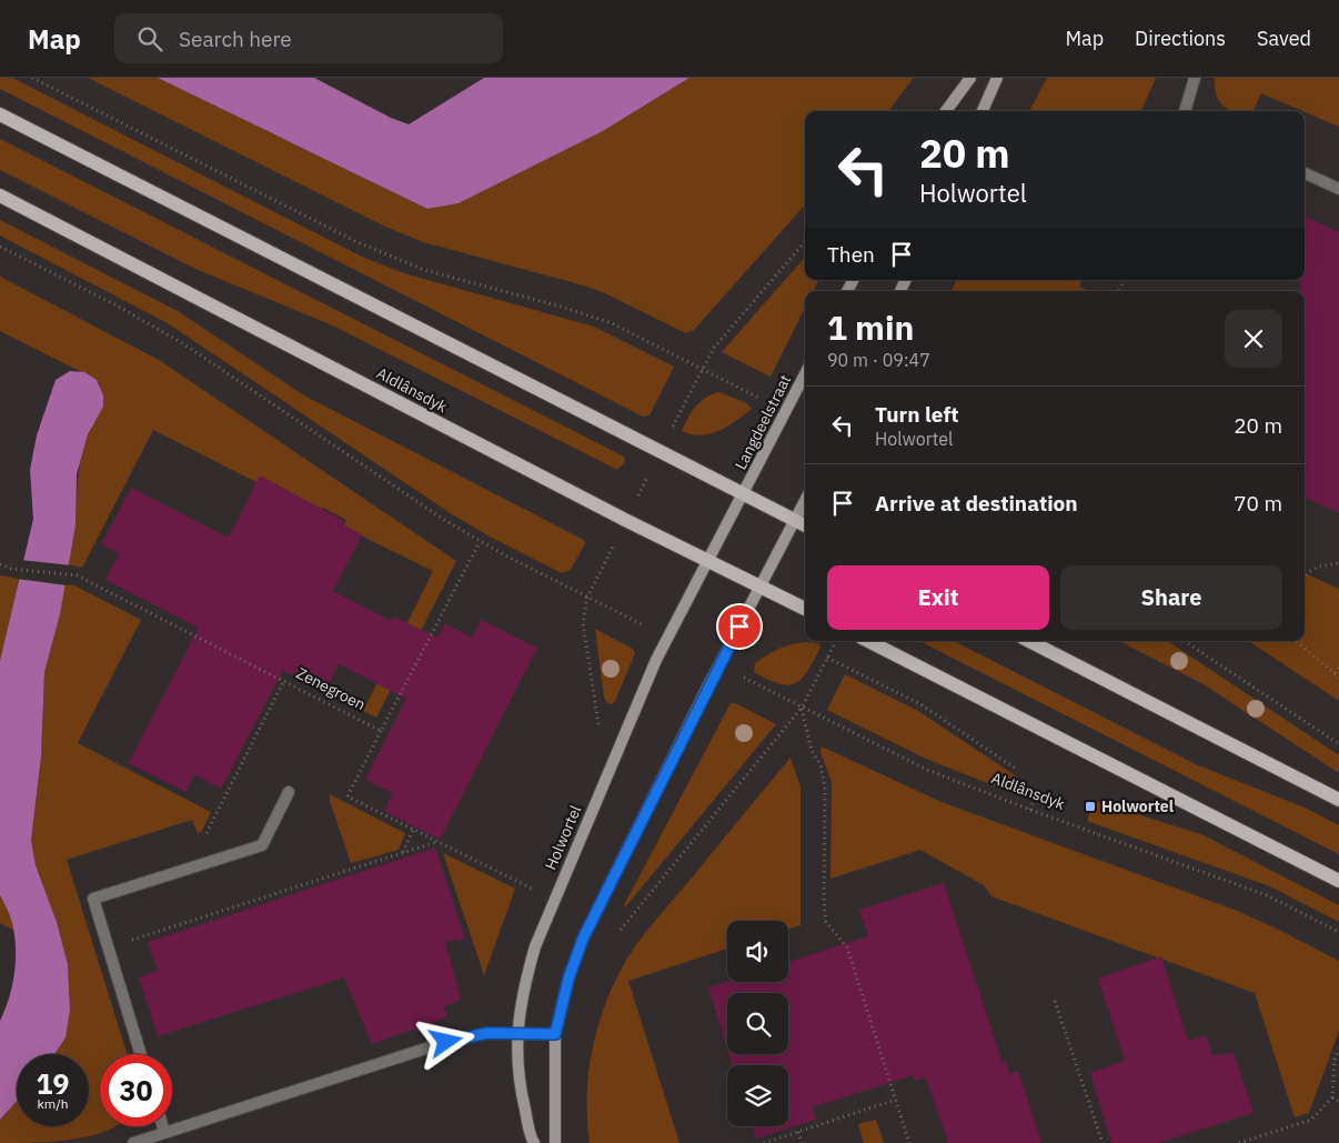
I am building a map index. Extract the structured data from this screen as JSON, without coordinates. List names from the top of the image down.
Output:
{
  "streets": {
    "main road": ["Aldlânsdyk"],
    "street": ["Langdeelstraat", "Holwortel"],
    "path": ["Zenegroen"]
  },
  "crossings": [
    ["Aldlânsdyk", "Langdeelstraat"],
    ["Aldlânsdyk", "Holwortel"],
    ["Langdeelstraat", "Holwortel"]
  ],
  "places": {
    "transit": ["Holwortel"]
  },
  "page": {
    "header": "Map",
    "search": "Search here",
    "nav": ["Map", "Directions", "Saved"],
    "turn": ["20 m", "Holwortel"],
    "then": "Then",
    "heading": ["1 min", "90 m · 09:47"],
    "list": [
      {
        "name": "Turn left",
        "note": "Holwortel",
        "value": "20 m"
      },
      {
        "name": "Arrive at destination",
        "value": "70 m"
      }
    ],
    "buttons": ["Exit", "Share"],
    "speed": "19 km/h",
    "limit": "30"
  }
}
